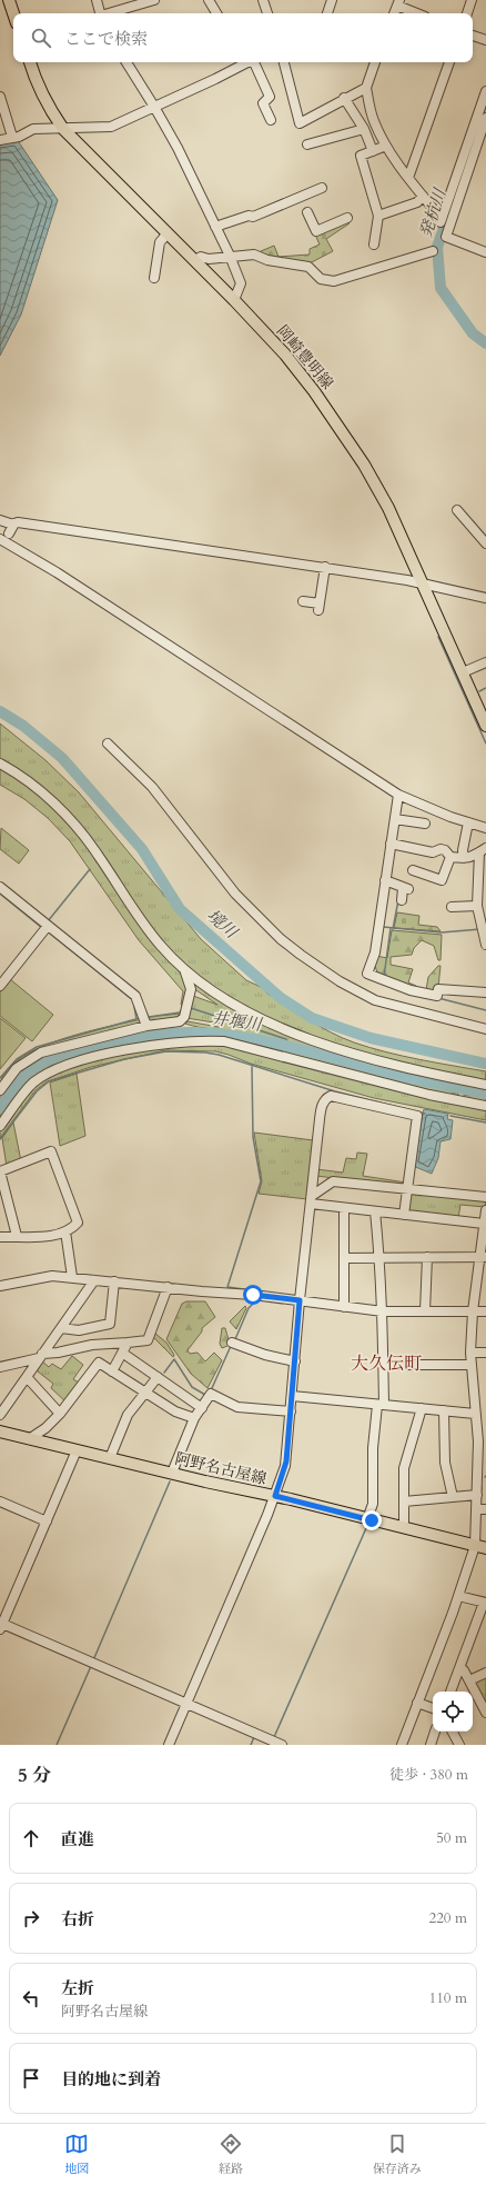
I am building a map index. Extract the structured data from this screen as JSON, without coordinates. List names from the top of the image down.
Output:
{
  "streets": {
    "main road": ["岡崎豊明線", "阿野名古屋線"]
  },
  "districts": ["大久伝町"],
  "water": ["発杭川", "境川", "井堰川"],
  "page": {
    "search": "ここで検索",
    "heading": ["5 分", "徒歩 · 380 m"],
    "list": [
      ["直進", "50 m"],
      ["右折", "220 m"],
      ["左折", "阿野名古屋線", "110 m"],
      "目的地に到着"
    ],
    "nav": ["地図", "経路", "保存済み"]
  }
}
